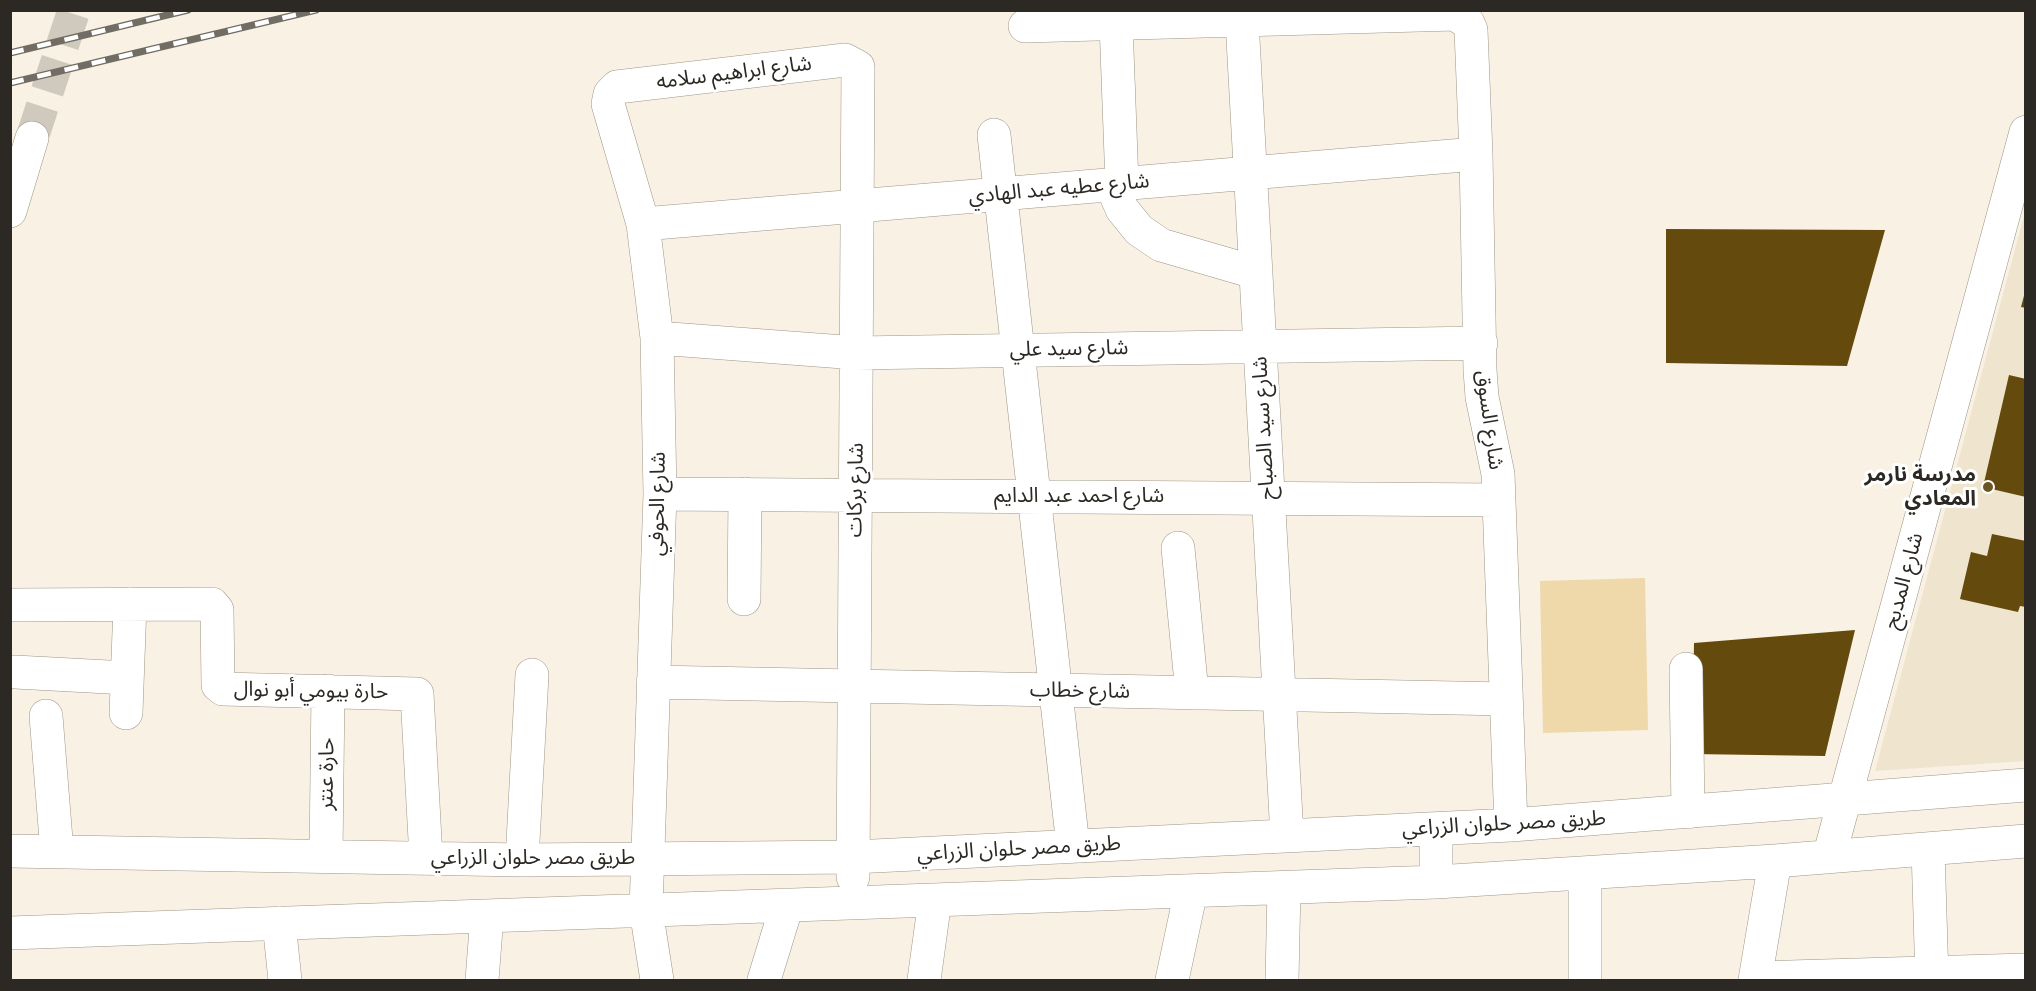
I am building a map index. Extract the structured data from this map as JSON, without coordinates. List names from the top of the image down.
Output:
{
  "streets": {
    "street": [
      "شارع ابراهيم سلامه",
      "شارع عطيه عبد الهادي",
      "شارع سيد علي",
      "شارع السوق",
      "شارع سيد الصباح",
      "شارع بركات",
      "شارع احمد عبد الدايم",
      "شارع الحوفي",
      "شارع المدبح",
      "حارة بيومي أبو نوال",
      "شارع خطاب",
      "حارة عنتر",
      "طريق مصر حلوان الزراعي"
    ]
  },
  "crossings": [
    ["شارع ابراهيم سلامه", "شارع بركات"],
    ["شارع ابراهيم سلامه", "شارع الحوفي"],
    ["شارع عطيه عبد الهادي", "شارع السوق"],
    ["شارع عطيه عبد الهادي", "شارع سيد الصباح"],
    ["شارع عطيه عبد الهادي", "شارع بركات"],
    ["شارع عطيه عبد الهادي", "شارع الحوفي"],
    ["شارع سيد علي", "شارع السوق"],
    ["شارع سيد علي", "شارع سيد الصباح"],
    ["شارع سيد علي", "شارع بركات"],
    ["شارع سيد علي", "شارع الحوفي"],
    ["شارع السوق", "شارع سيد الصباح"],
    ["شارع السوق", "شارع احمد عبد الدايم"],
    ["شارع السوق", "شارع خطاب"],
    ["شارع السوق", "طريق مصر حلوان الزراعي"],
    ["شارع سيد الصباح", "شارع احمد عبد الدايم"],
    ["شارع سيد الصباح", "شارع خطاب"],
    ["شارع سيد الصباح", "طريق مصر حلوان الزراعي"],
    ["شارع بركات", "شارع احمد عبد الدايم"],
    ["شارع بركات", "شارع خطاب"],
    ["شارع بركات", "طريق مصر حلوان الزراعي"],
    ["شارع احمد عبد الدايم", "شارع الحوفي"],
    ["شارع الحوفي", "شارع خطاب"],
    ["شارع الحوفي", "طريق مصر حلوان الزراعي"],
    ["شارع المدبح", "طريق مصر حلوان الزراعي"],
    ["حارة بيومي أبو نوال", "حارة عنتر"],
    ["حارة بيومي أبو نوال", "طريق مصر حلوان الزراعي"],
    ["حارة عنتر", "طريق مصر حلوان الزراعي"]
  ],
  "places": ["مدرسة نارمر المعادي"]
}
